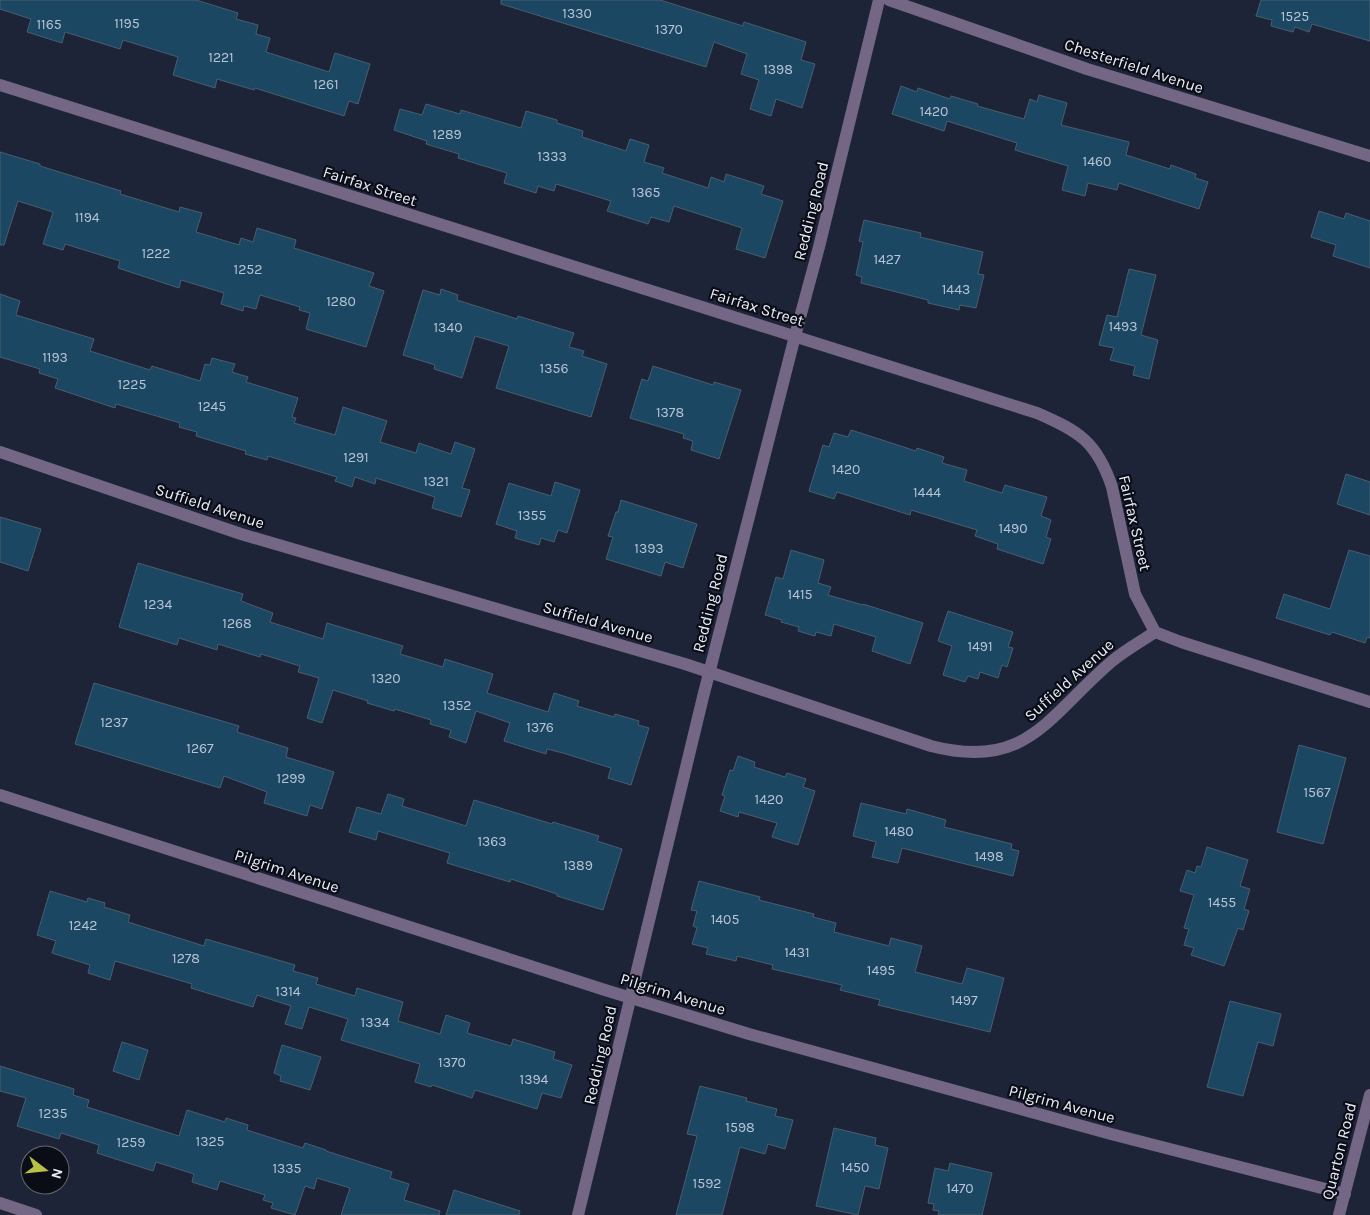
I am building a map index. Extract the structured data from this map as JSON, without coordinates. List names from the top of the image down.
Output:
{
  "streets": {
    "street": [
      "Chesterfield Avenue",
      "Fairfax Street",
      "Redding Road",
      "Suffield Avenue",
      "Pilgrim Avenue",
      "Quarton Road"
    ]
  },
  "crossings": [
    ["Fairfax Street", "Redding Road"],
    ["Fairfax Street", "Suffield Avenue"],
    ["Redding Road", "Suffield Avenue"],
    ["Redding Road", "Pilgrim Avenue"],
    ["Pilgrim Avenue", "Quarton Road"]
  ],
  "house_numbers": [
    "1330",
    "1525",
    "1195",
    "1165",
    "1370",
    "1221",
    "1398",
    "1261",
    "1420",
    "1289",
    "1333",
    "1460",
    "1365",
    "1194",
    "1222",
    "1427",
    "1252",
    "1443",
    "1280",
    "1493",
    "1340",
    "1193",
    "1356",
    "1225",
    "1245",
    "1378",
    "1291",
    "1420",
    "1321",
    "1444",
    "1355",
    "1490",
    "1393",
    "1415",
    "1234",
    "1268",
    "1491",
    "1320",
    "1352",
    "1237",
    "1376",
    "1267",
    "1299",
    "1567",
    "1420",
    "1480",
    "1363",
    "1498",
    "1389",
    "1455",
    "1405",
    "1242",
    "1431",
    "1278",
    "1495",
    "1314",
    "1497",
    "1334",
    "1370",
    "1394",
    "1235",
    "1598",
    "1325",
    "1259",
    "1450",
    "1335",
    "1592",
    "1470"
  ],
  "north": "right"
}
